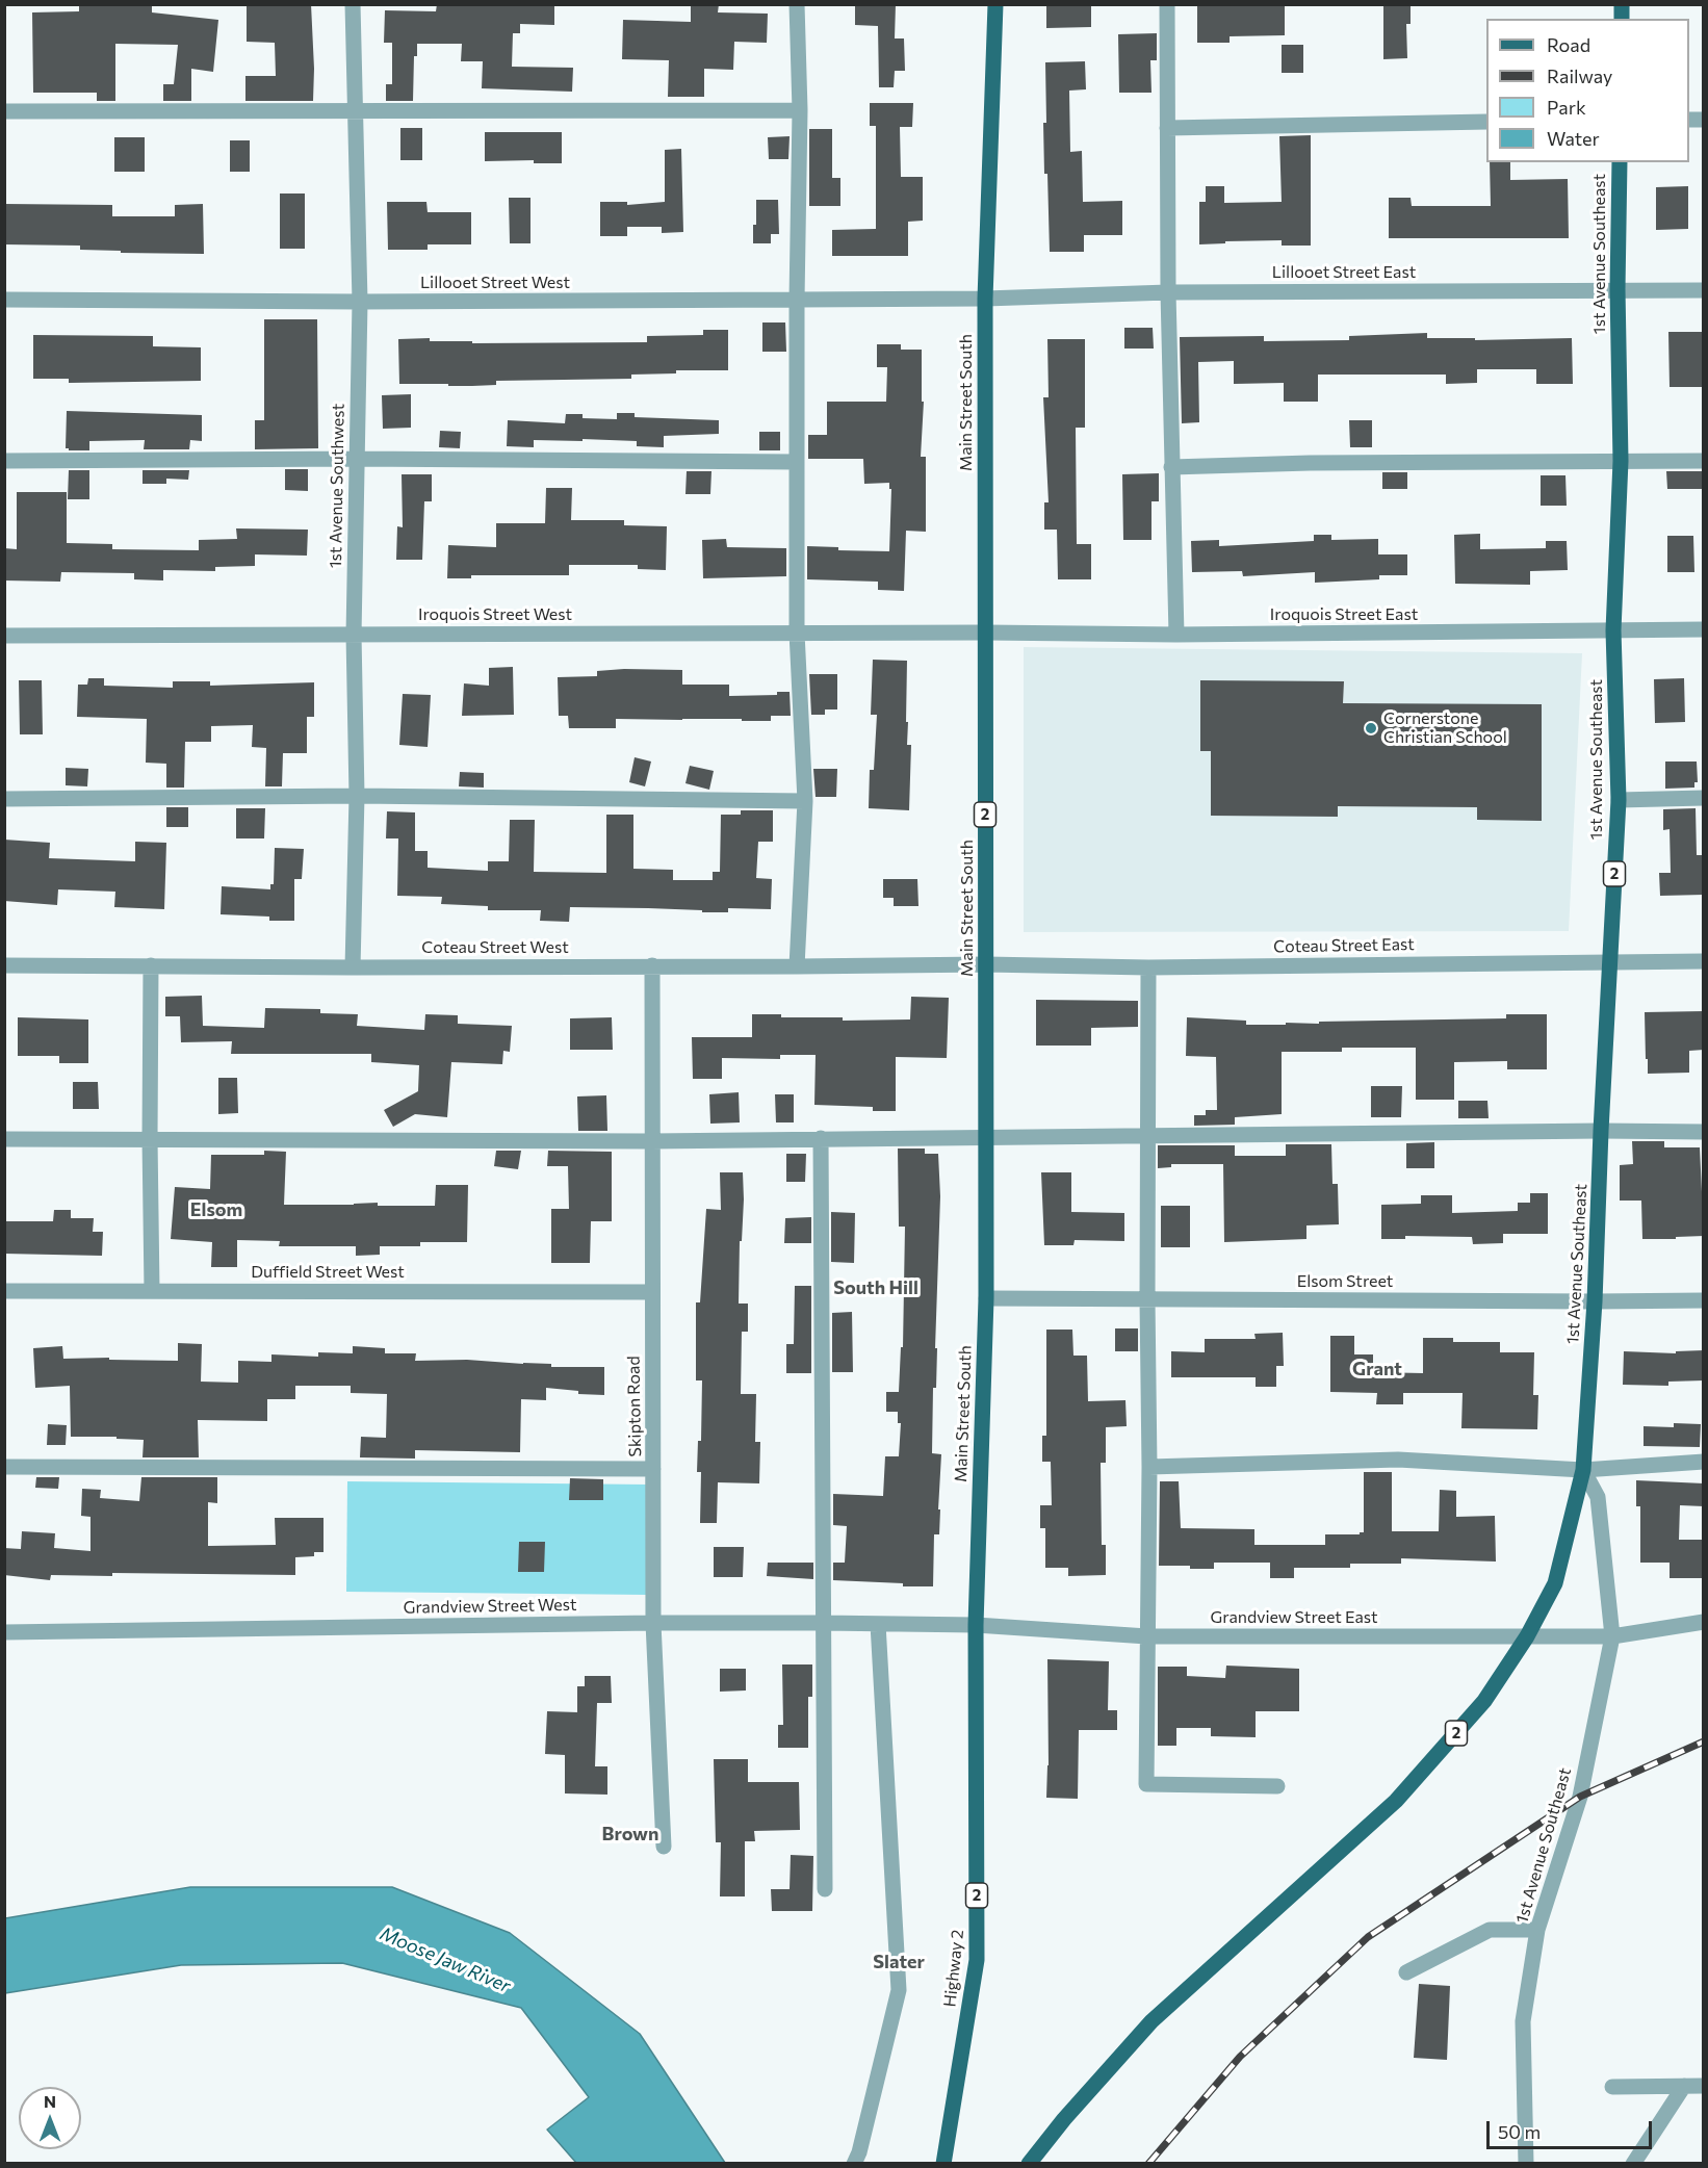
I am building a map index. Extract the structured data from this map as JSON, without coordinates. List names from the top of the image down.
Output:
{
  "streets": {
    "main road": [
      "1st Avenue Southeast",
      "Main Street South",
      "2",
      "Highway 2"
    ],
    "street": [
      "Lillooet Street East",
      "Lillooet Street West",
      "1st Avenue Southwest",
      "Iroquois Street West",
      "Iroquois Street East",
      "Coteau Street East",
      "Coteau Street West",
      "Duffield Street West",
      "Elsom Street",
      "Skipton Road",
      "Grandview Street West",
      "Grandview Street East"
    ]
  },
  "crossings": [
    ["1st Avenue Southeast", "Lillooet Street East"],
    ["1st Avenue Southeast", "Iroquois Street East"],
    ["1st Avenue Southeast", "Coteau Street East"],
    ["1st Avenue Southeast", "Elsom Street"],
    ["1st Avenue Southeast", "Grandview Street East"],
    ["Lillooet Street East", "Lillooet Street West"],
    ["Lillooet Street East", "Main Street South"],
    ["Lillooet Street West", "Main Street South"],
    ["Lillooet Street West", "1st Avenue Southwest"],
    ["Main Street South", "Iroquois Street West"],
    ["Main Street South", "Iroquois Street East"],
    ["Main Street South", "Coteau Street East"],
    ["Main Street South", "Coteau Street West"],
    ["Main Street South", "Elsom Street"],
    ["Main Street South", "Grandview Street West"],
    ["Main Street South", "Grandview Street East"],
    ["Main Street South", "Highway 2"],
    ["1st Avenue Southwest", "Iroquois Street West"],
    ["1st Avenue Southwest", "Coteau Street West"],
    ["Iroquois Street West", "Iroquois Street East"],
    ["Coteau Street East", "Coteau Street West"],
    ["Coteau Street West", "Skipton Road"],
    ["Duffield Street West", "Skipton Road"],
    ["Skipton Road", "Grandview Street West"],
    ["Grandview Street West", "Grandview Street East"],
    ["Grandview Street West", "Highway 2"],
    ["Grandview Street East", "Highway 2"]
  ],
  "districts": [
    "Elsom",
    "South Hill",
    "Grant",
    "Brown",
    "Slater"
  ],
  "water": ["Moose Jaw River"],
  "places": ["Cornerstone Christian School"],
  "legend": [
    "Road",
    "Railway",
    "Park",
    "Water"
  ],
  "scale_bar": "50 m",
  "north": "top"
}
